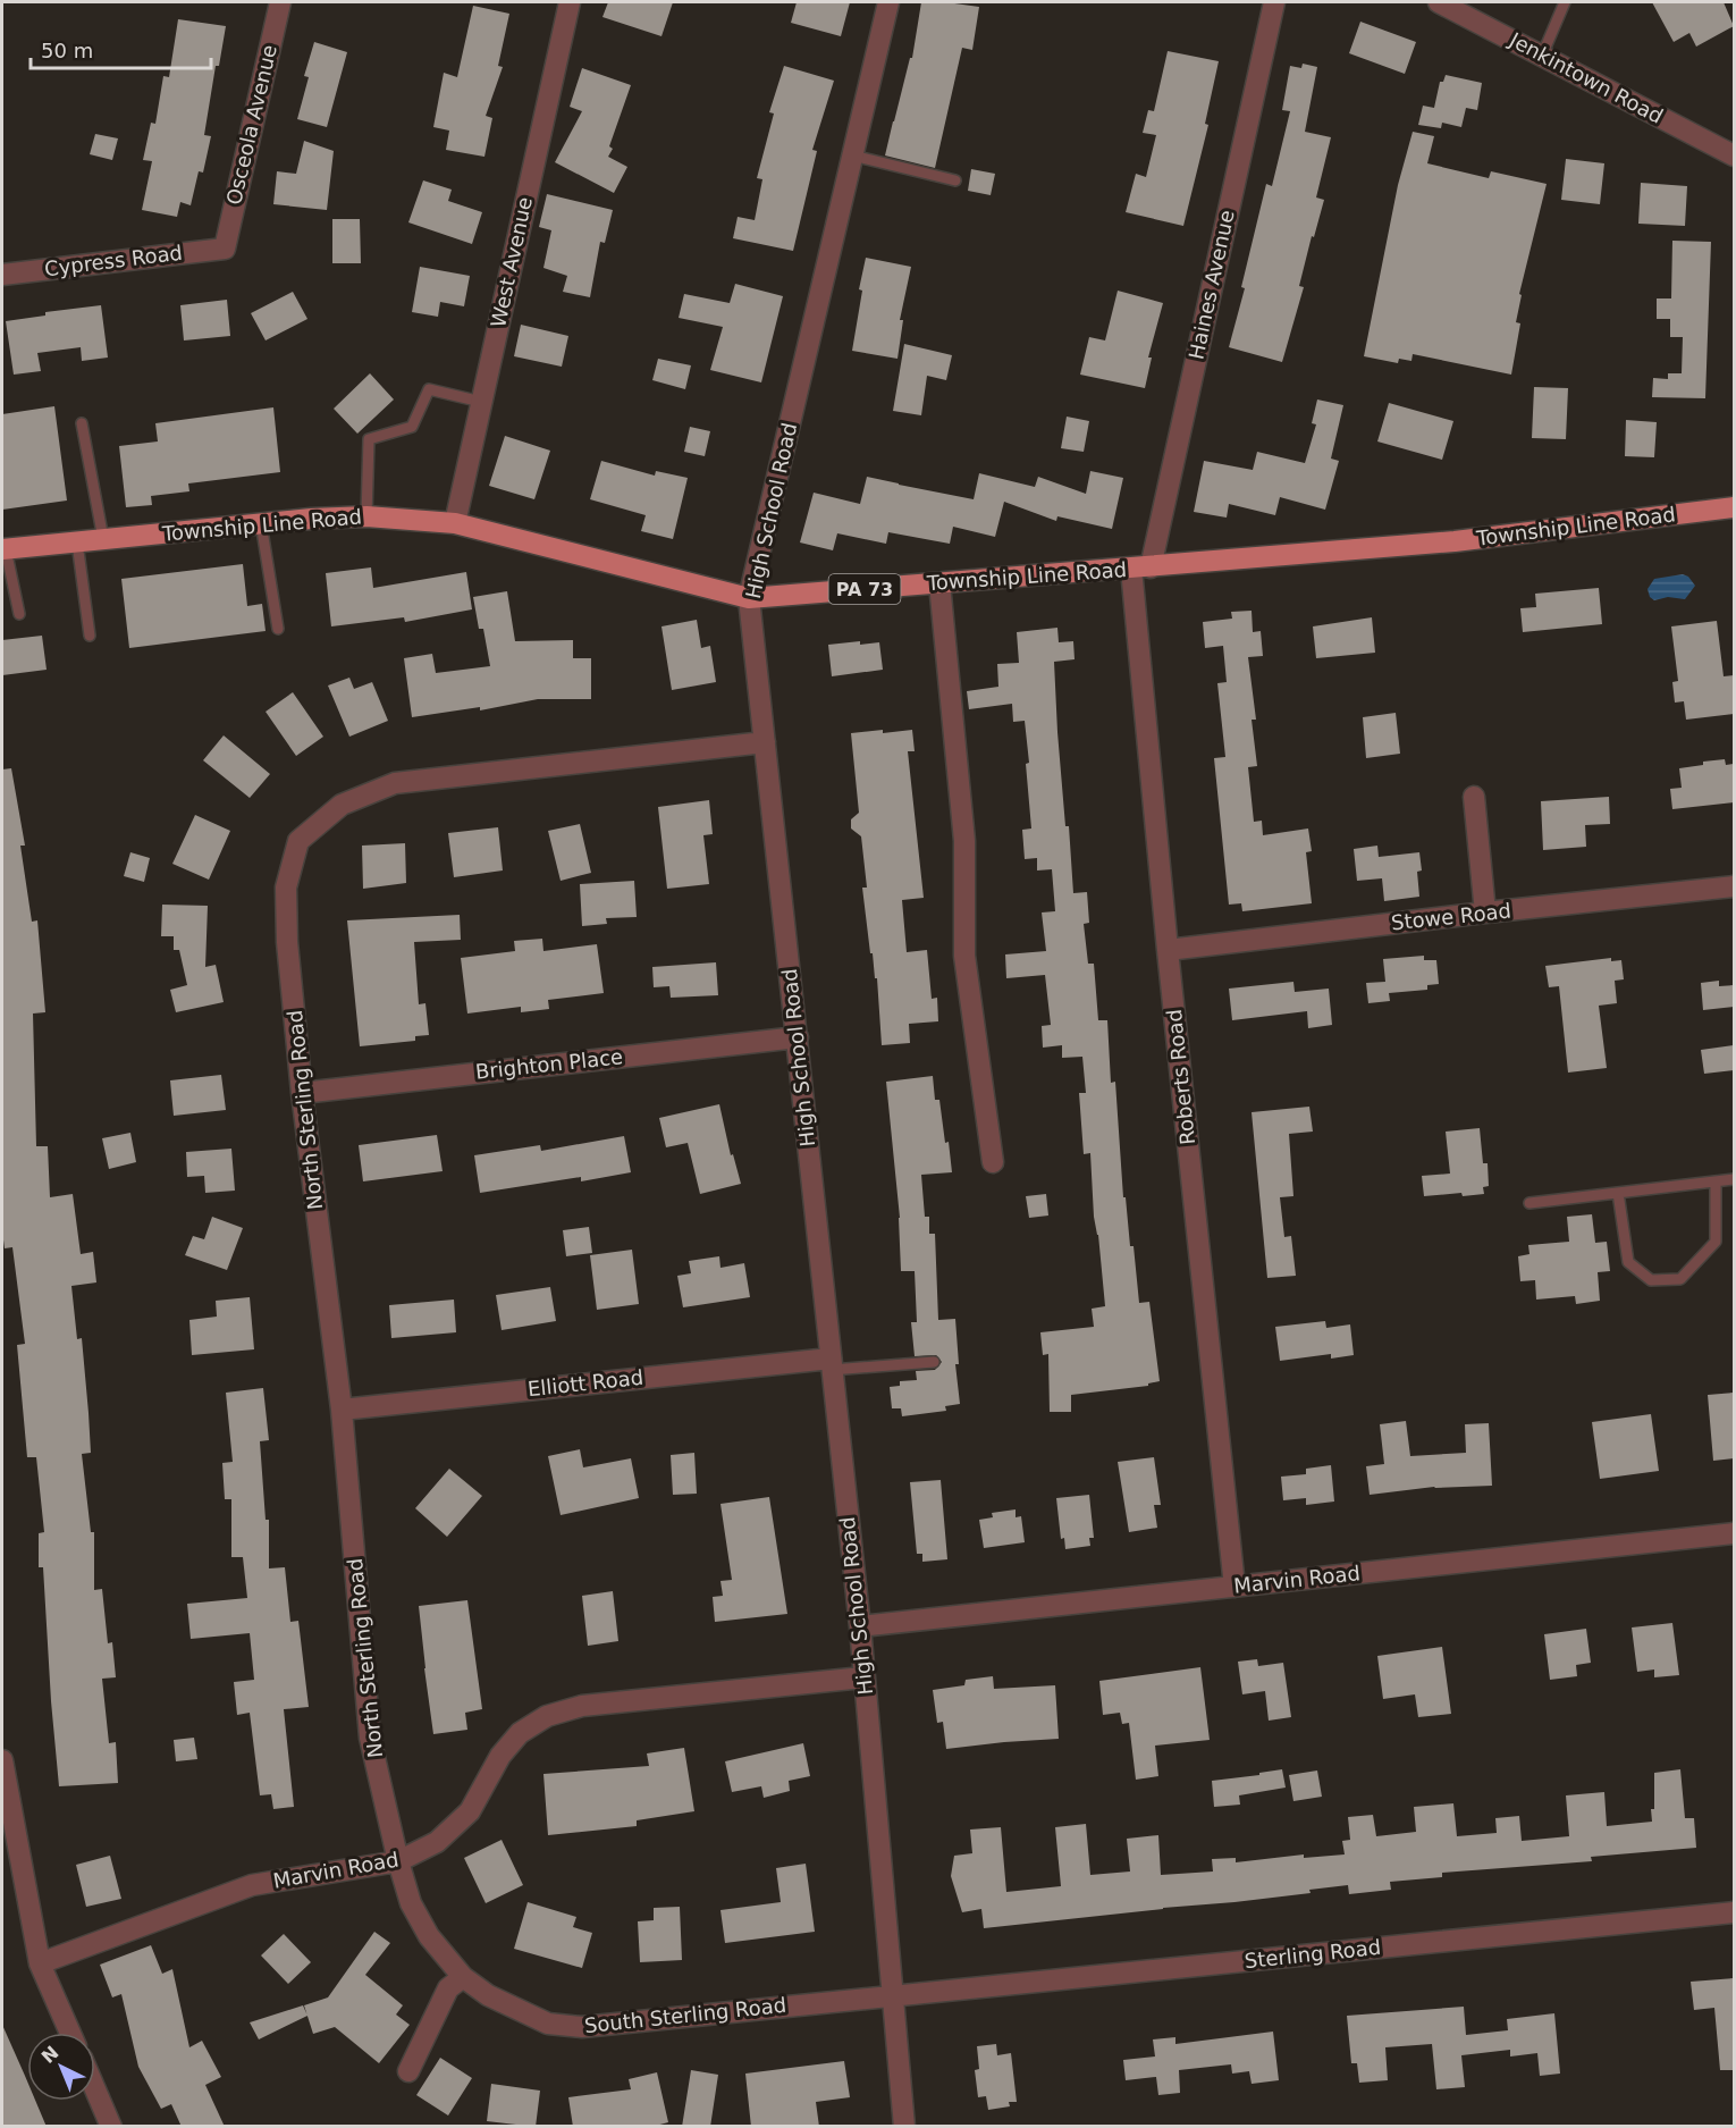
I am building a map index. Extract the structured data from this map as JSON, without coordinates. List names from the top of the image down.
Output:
{
  "streets": {
    "main road": ["Township Line Road", "PA 73"],
    "street": [
      "Jenkintown Road",
      "Osceola Avenue",
      "Cypress Road",
      "West Avenue",
      "Haines Avenue",
      "High School Road",
      "Stowe Road",
      "Brighton Place",
      "Roberts Road",
      "North Sterling Road",
      "Elliott Road",
      "Marvin Road",
      "Sterling Road",
      "South Sterling Road"
    ]
  },
  "crossings": [
    ["Osceola Avenue", "Cypress Road"],
    ["West Avenue", "Township Line Road"],
    ["Haines Avenue", "Township Line Road"],
    ["Haines Avenue", "Roberts Road"],
    ["High School Road", "Township Line Road"],
    ["High School Road", "Brighton Place"],
    ["High School Road", "North Sterling Road"],
    ["High School Road", "Elliott Road"],
    ["High School Road", "Marvin Road"],
    ["High School Road", "Sterling Road"],
    ["High School Road", "South Sterling Road"],
    ["Township Line Road", "Roberts Road"],
    ["Stowe Road", "Roberts Road"],
    ["Brighton Place", "North Sterling Road"],
    ["Roberts Road", "Marvin Road"],
    ["North Sterling Road", "Elliott Road"],
    ["North Sterling Road", "Marvin Road"],
    ["North Sterling Road", "South Sterling Road"],
    ["Marvin Road", "South Sterling Road"],
    ["Sterling Road", "South Sterling Road"]
  ],
  "scale_bar": "50 m",
  "north": "top left"
}
